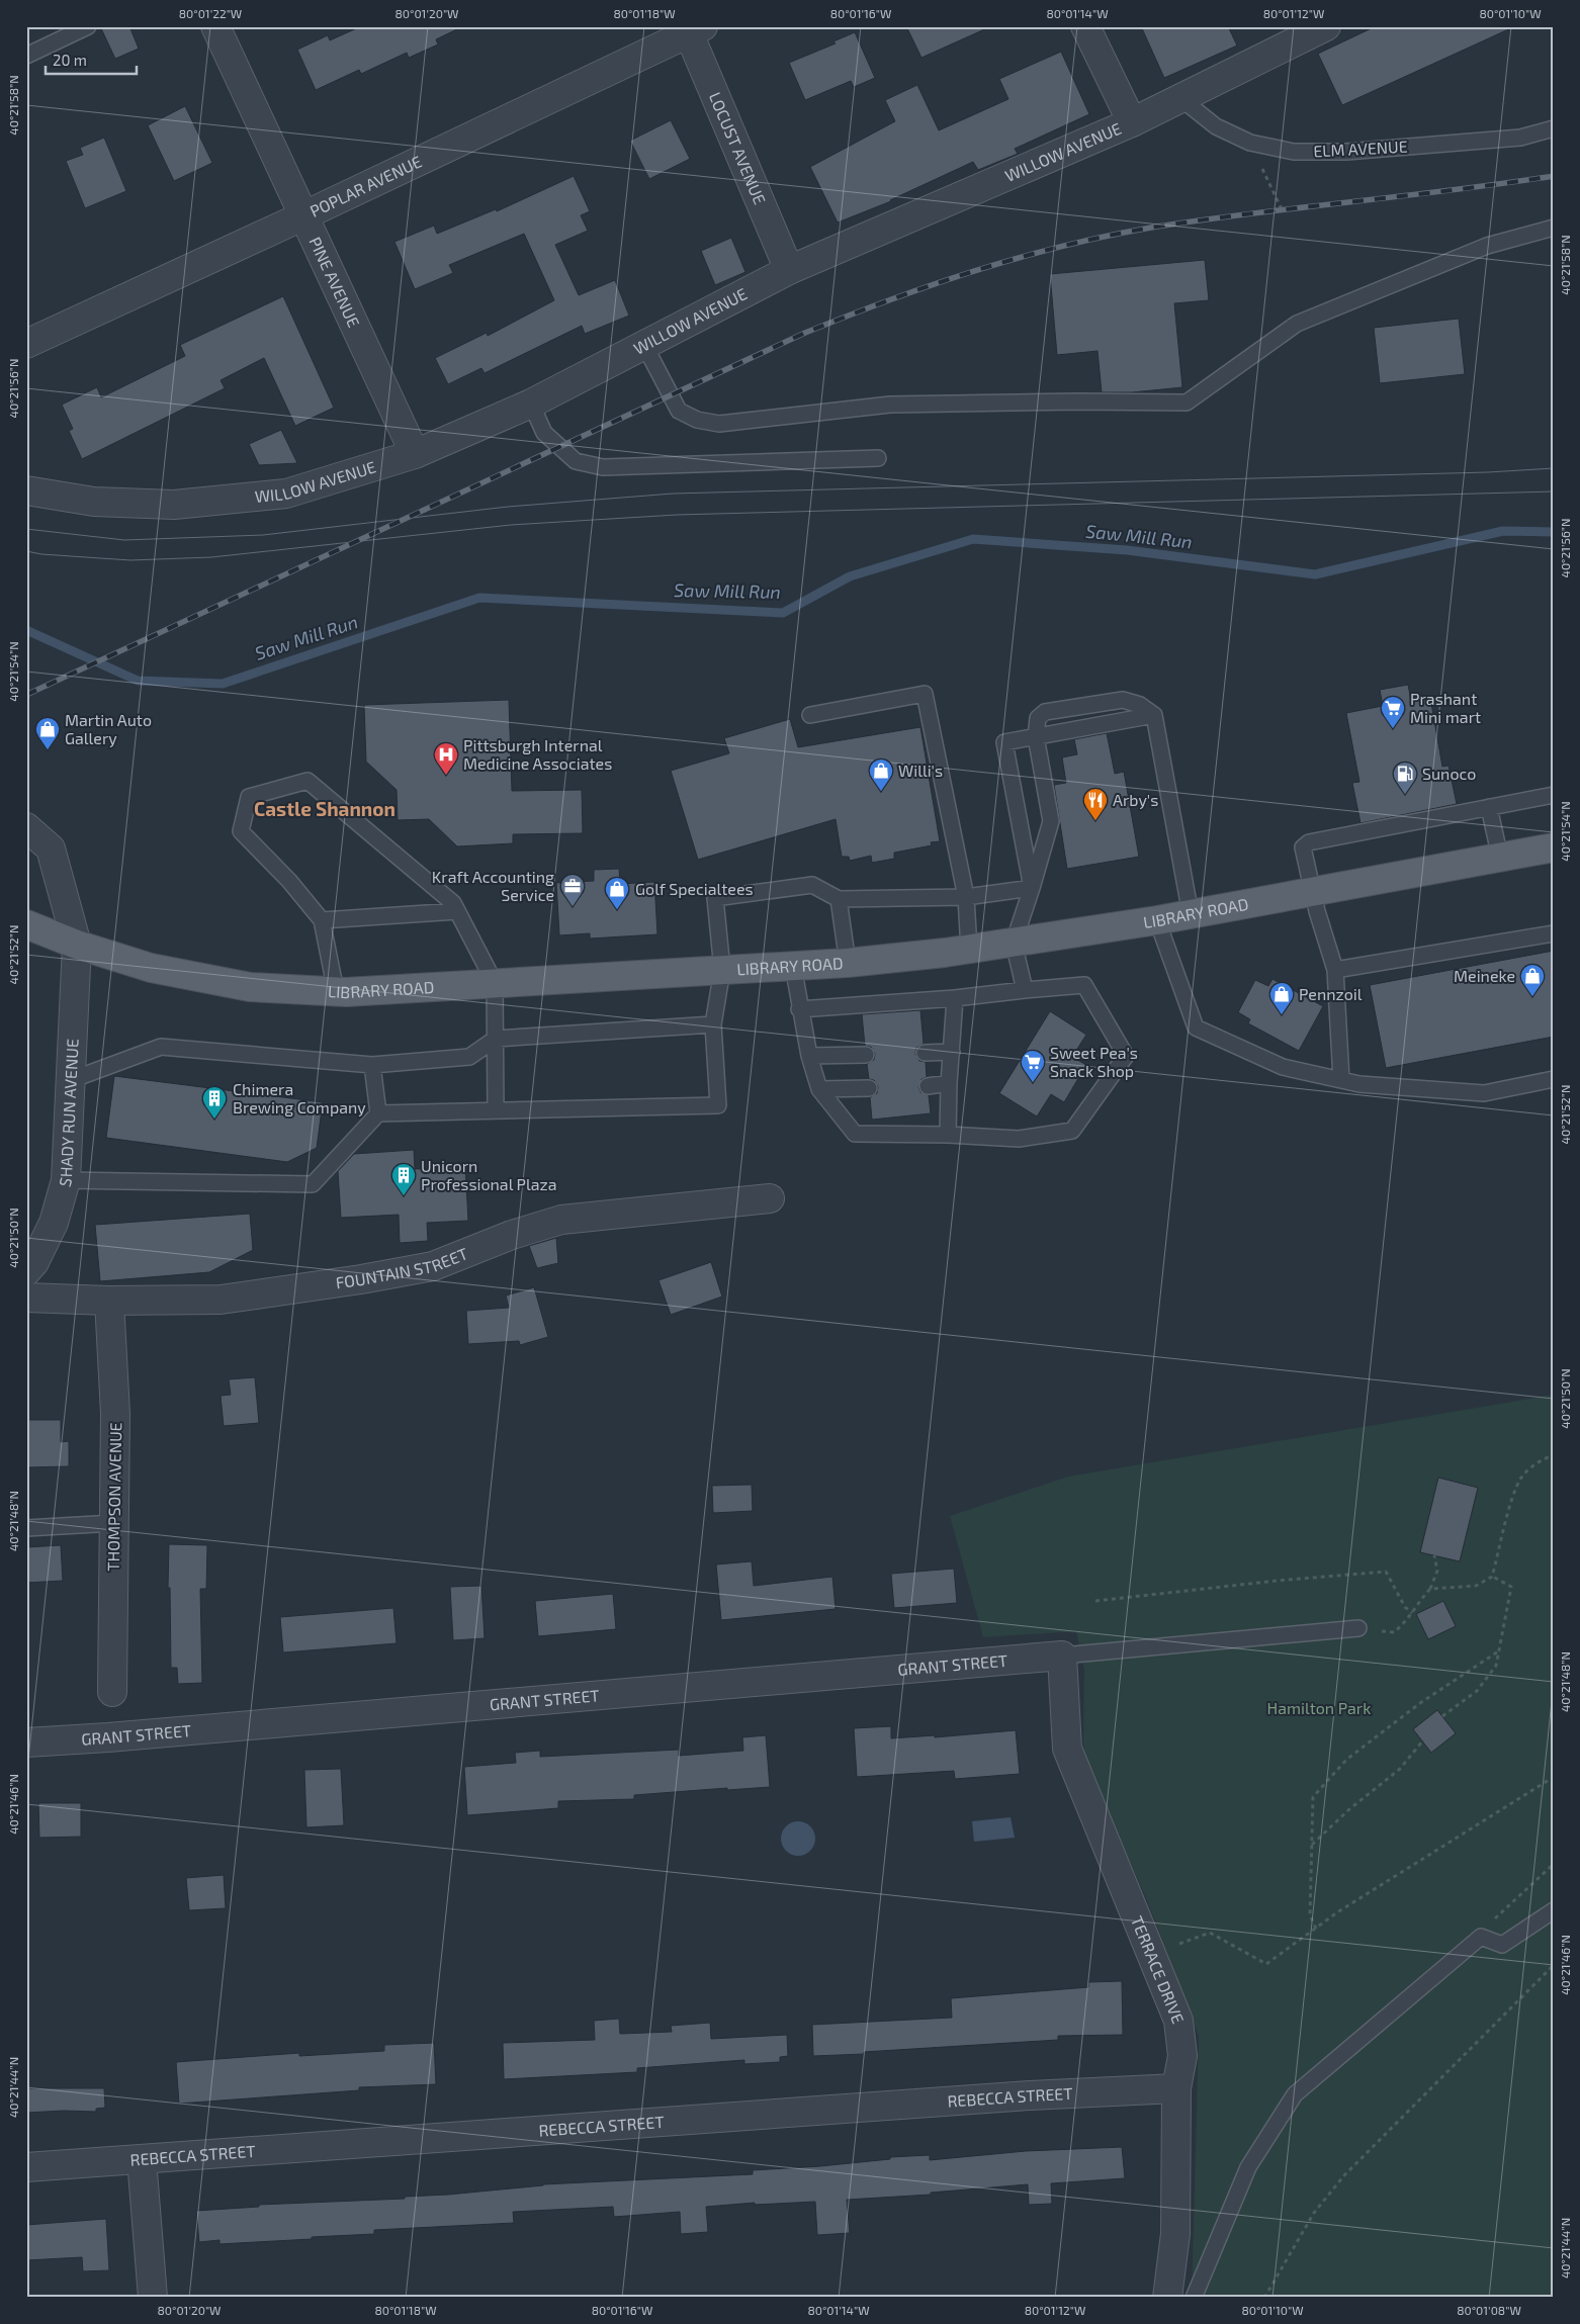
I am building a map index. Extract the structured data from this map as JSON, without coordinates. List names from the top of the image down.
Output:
{
  "streets": {
    "main road": ["LIBRARY ROAD"],
    "street": [
      "LOCUST AVENUE",
      "WILLOW AVENUE",
      "POPLAR AVENUE",
      "PINE AVENUE",
      "SHADY RUN AVENUE",
      "FOUNTAIN STREET",
      "THOMPSON AVENUE",
      "GRANT STREET",
      "TERRACE DRIVE",
      "REBECCA STREET"
    ],
    "lane": ["ELM AVENUE"]
  },
  "crossings": [
    ["LOCUST AVENUE", "WILLOW AVENUE"],
    ["LOCUST AVENUE", "POPLAR AVENUE"],
    ["ELM AVENUE", "WILLOW AVENUE"],
    ["WILLOW AVENUE", "PINE AVENUE"],
    ["POPLAR AVENUE", "PINE AVENUE"],
    ["LIBRARY ROAD", "SHADY RUN AVENUE"],
    ["FOUNTAIN STREET", "THOMPSON AVENUE"],
    ["GRANT STREET", "TERRACE DRIVE"],
    ["TERRACE DRIVE", "REBECCA STREET"]
  ],
  "districts": ["Castle Shannon"],
  "water": ["Saw Mill Run"],
  "parks": ["Hamilton Park"],
  "places": {
    "supermarket": ["Prashant Mini mart", "Sweet Pea's Snack Shop"],
    "shop": [
      "Martin Auto Gallery",
      "Willi's",
      "Golf Specialtees",
      "Meineke",
      "Pennzoil"
    ],
    "hospital": ["Pittsburgh Internal Medicine Associates"],
    "fuel station": ["Sunoco"],
    "restaurant": ["Arby's"],
    "office": ["Kraft Accounting Service"],
    "building": ["Chimera Brewing Company", "Unicorn Professional Plaza"]
  },
  "scale_bar": "20 m",
  "coordinates": [
    "80°01'22\"W",
    "80°01'20\"W",
    "80°01'18\"W",
    "80°01'16\"W",
    "80°01'14\"W",
    "80°01'12\"W",
    "80°01'10\"W",
    "40°21'58\"N",
    "40°21'56\"N",
    "40°21'54\"N",
    "40°21'52\"N",
    "40°21'50\"N",
    "40°21'48\"N",
    "40°21'46\"N",
    "40°21'44\"N",
    "80°01'08\"W"
  ]
}
